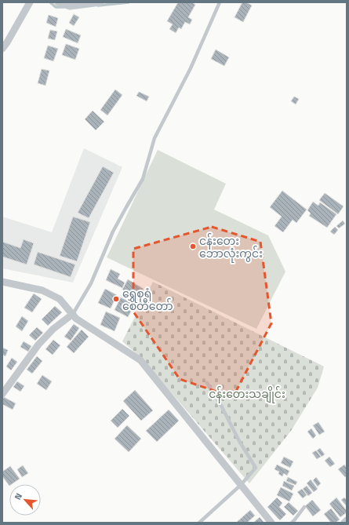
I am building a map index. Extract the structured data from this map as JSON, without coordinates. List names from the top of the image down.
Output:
{
  "parks": ["ငန်းတေးသချိုင်း"],
  "places": ["ငန်းတေး ဘောလုံးကွင်း", "ရွှေစုရုံ စေတီတော်"],
  "north": "top left"
}
